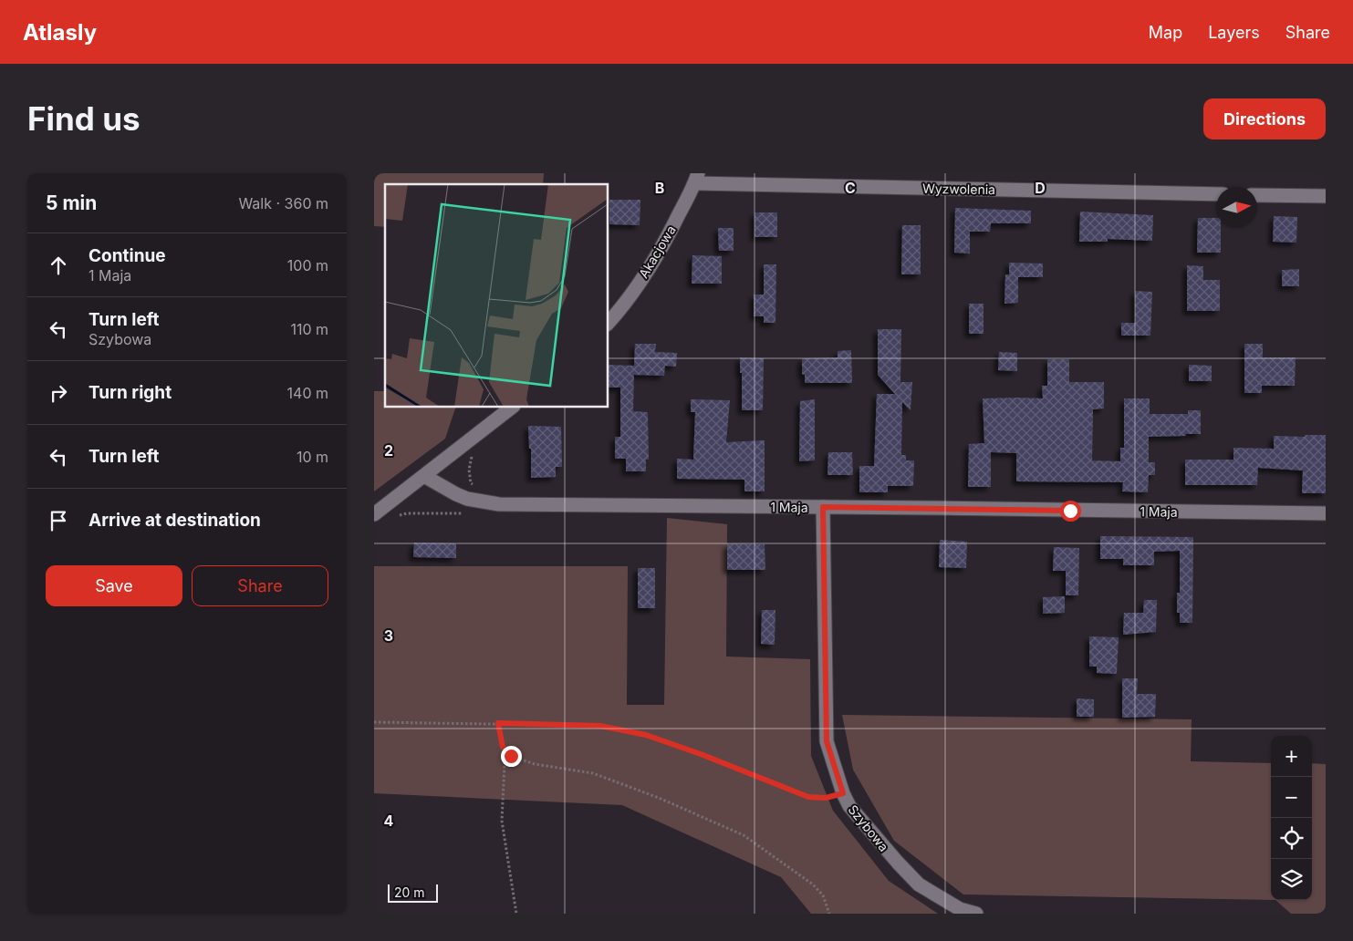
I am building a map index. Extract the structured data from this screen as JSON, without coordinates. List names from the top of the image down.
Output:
{
  "streets": {
    "street": [
      "Wyzwolenia",
      "Akacjowa",
      "1 Maja",
      "Szybowa"
    ]
  },
  "crossings": [
    ["Wyzwolenia", "Akacjowa"],
    ["1 Maja", "Szybowa"]
  ],
  "scale_bar": "20 m",
  "north": "right",
  "page": {
    "header": "Atlasly",
    "nav": ["Map", "Layers", "Share"],
    "buttons": [
      "Directions",
      ["Save", "Share"]
    ],
    "title": "Find us",
    "heading": ["5 min", "Walk · 360 m"],
    "list": [
      ["Continue", "1 Maja", "100 m"],
      ["Turn left", "Szybowa", "110 m"],
      ["Turn right", "140 m"],
      ["Turn left", "10 m"],
      "Arrive at destination"
    ],
    "map_buttons": ["+", "−"],
    "scale": "20 m"
  },
  "grid": {
    "columns": ["B", "C", "D"],
    "rows": ["2", "3", "4"]
  }
}
